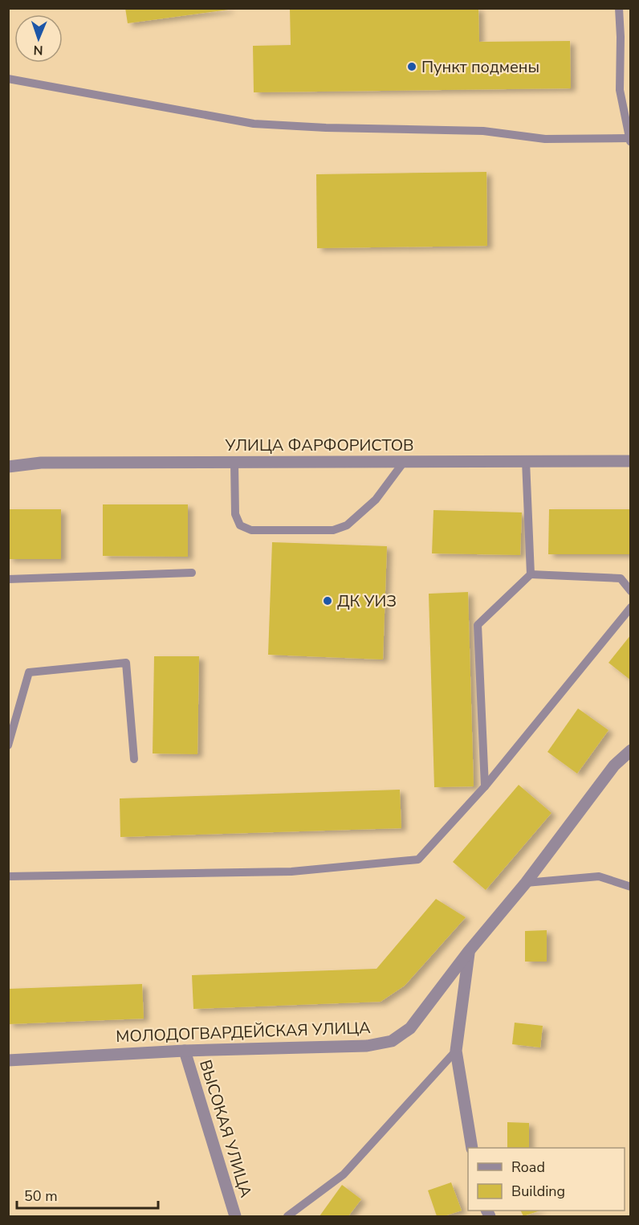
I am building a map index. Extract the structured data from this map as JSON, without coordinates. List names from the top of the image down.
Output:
{
  "streets": {
    "street": ["УЛИЦА ФАРФОРИСТОВ", "МОЛОДОГВАРДЕЙСКАЯ УЛИЦА", "ВЫСОКАЯ УЛИЦА"]
  },
  "crossings": [
    ["МОЛОДОГВАРДЕЙСКАЯ УЛИЦА", "ВЫСОКАЯ УЛИЦА"]
  ],
  "places": ["Пункт подмены", "ДК УИЗ"],
  "legend": ["Road", "Building"],
  "scale_bar": "50 m",
  "north": "bottom"
}
